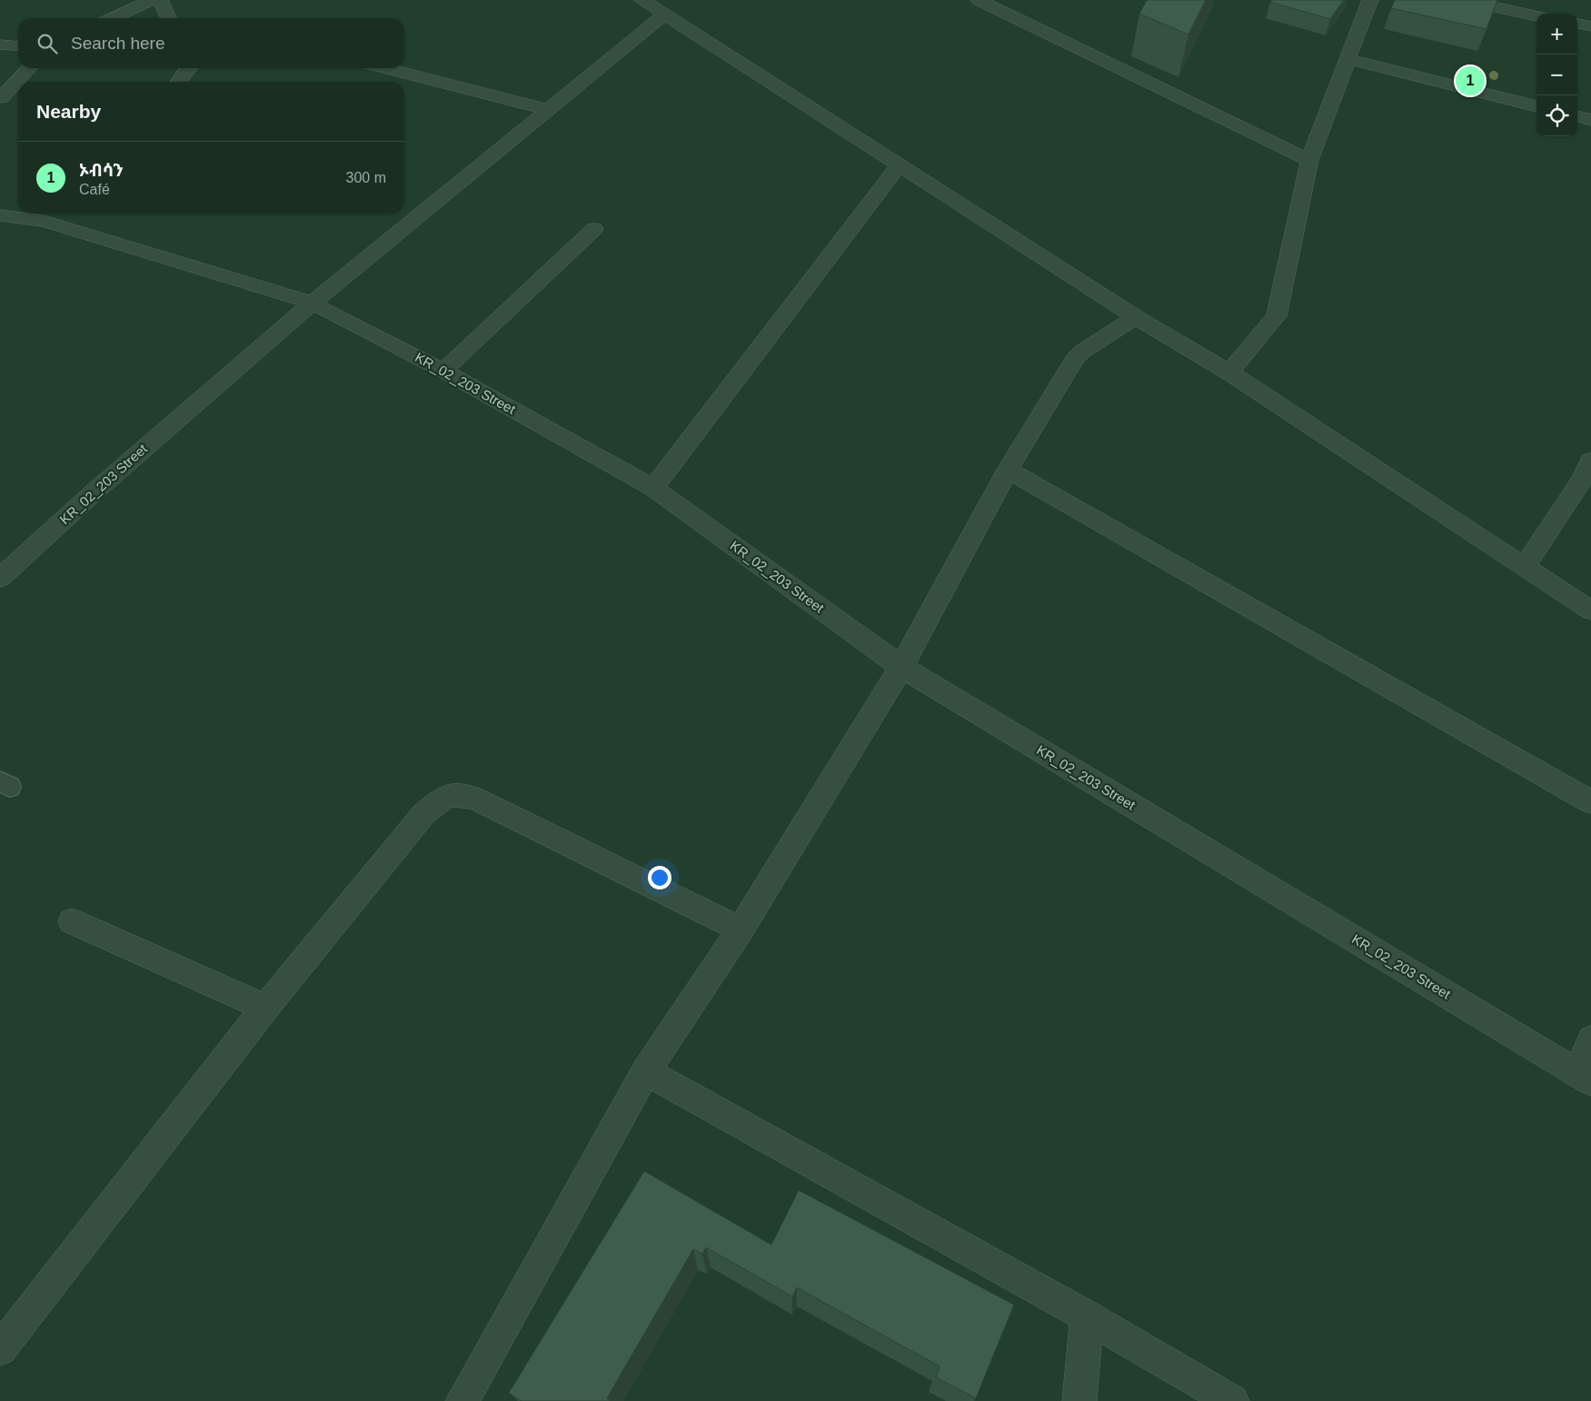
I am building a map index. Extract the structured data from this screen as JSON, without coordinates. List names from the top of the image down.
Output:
{
  "streets": {
    "street": ["KR_02_203 Street"]
  },
  "page": {
    "map_buttons": ["+", "−"],
    "search": "Search here",
    "pins": "1",
    "heading": "Nearby",
    "list": [
      {
        "mark": "1",
        "name": "ኦብሳን",
        "note": "Café",
        "value": "300 m"
      }
    ]
  }
}
